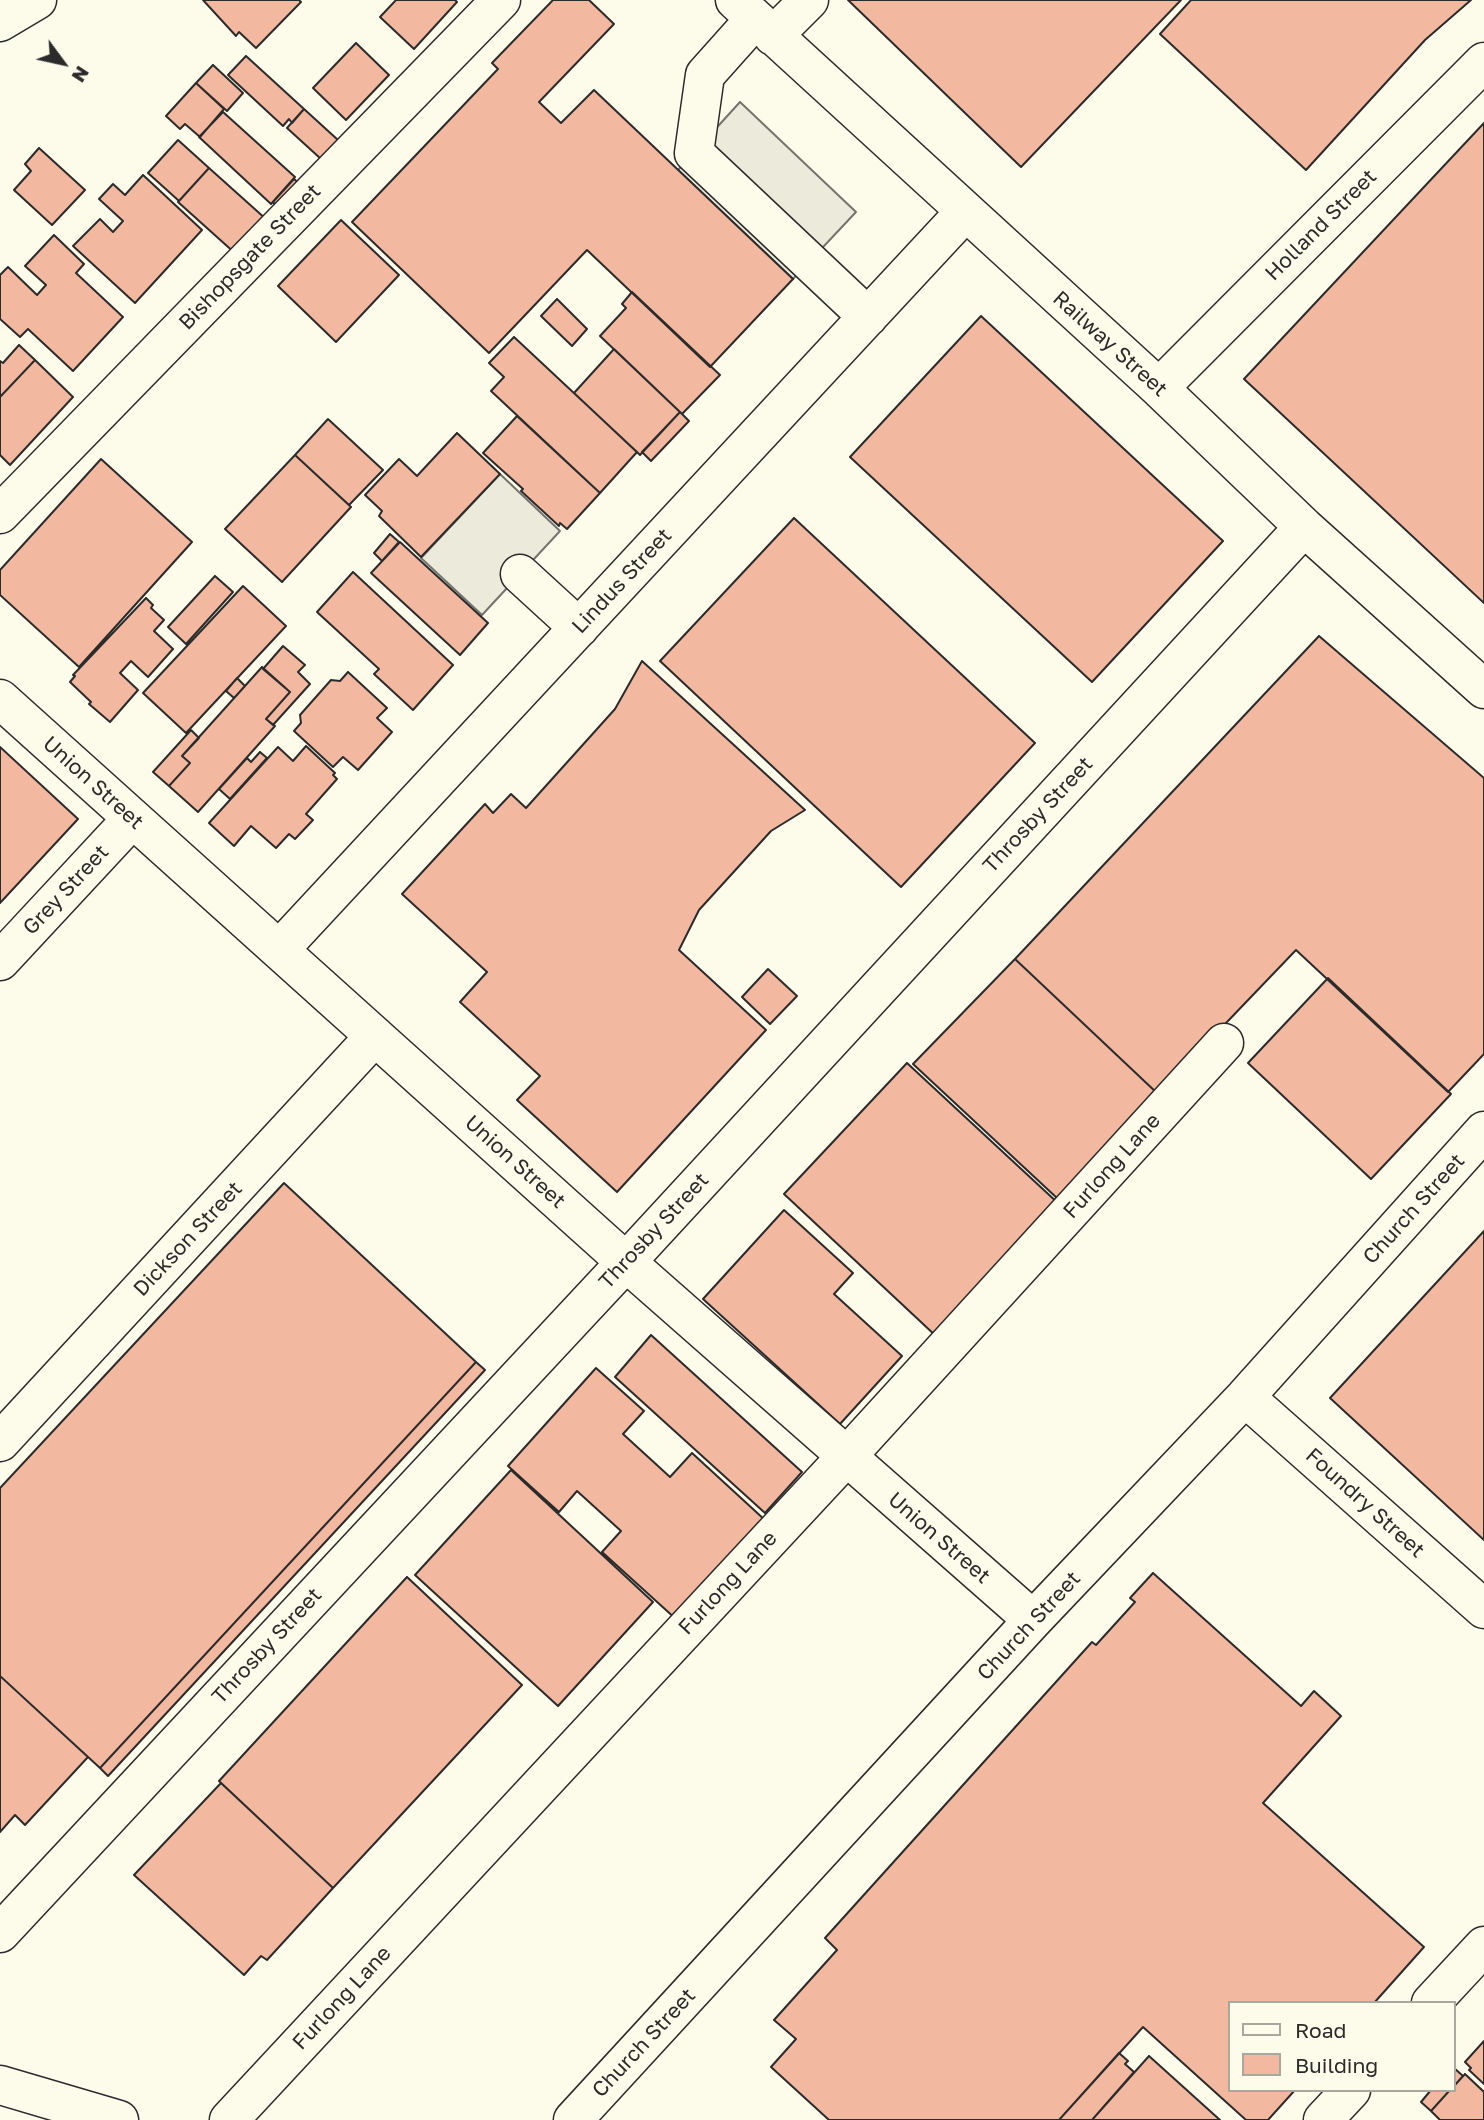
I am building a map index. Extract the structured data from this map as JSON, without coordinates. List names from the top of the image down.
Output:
{
  "streets": {
    "main road": [
      "Holland Street",
      "Bishopsgate Street",
      "Railway Street",
      "Lindus Street",
      "Union Street",
      "Throsby Street",
      "Grey Street",
      "Furlong Lane",
      "Church Street",
      "Dickson Street",
      "Foundry Street"
    ]
  },
  "crossings": [
    ["Holland Street", "Railway Street"],
    ["Railway Street", "Lindus Street"],
    ["Railway Street", "Throsby Street"],
    ["Lindus Street", "Union Street"],
    ["Union Street", "Throsby Street"],
    ["Union Street", "Grey Street"],
    ["Union Street", "Furlong Lane"],
    ["Union Street", "Church Street"],
    ["Union Street", "Dickson Street"],
    ["Church Street", "Foundry Street"]
  ],
  "legend": ["Road", "Building"],
  "north": "bottom right"
}
